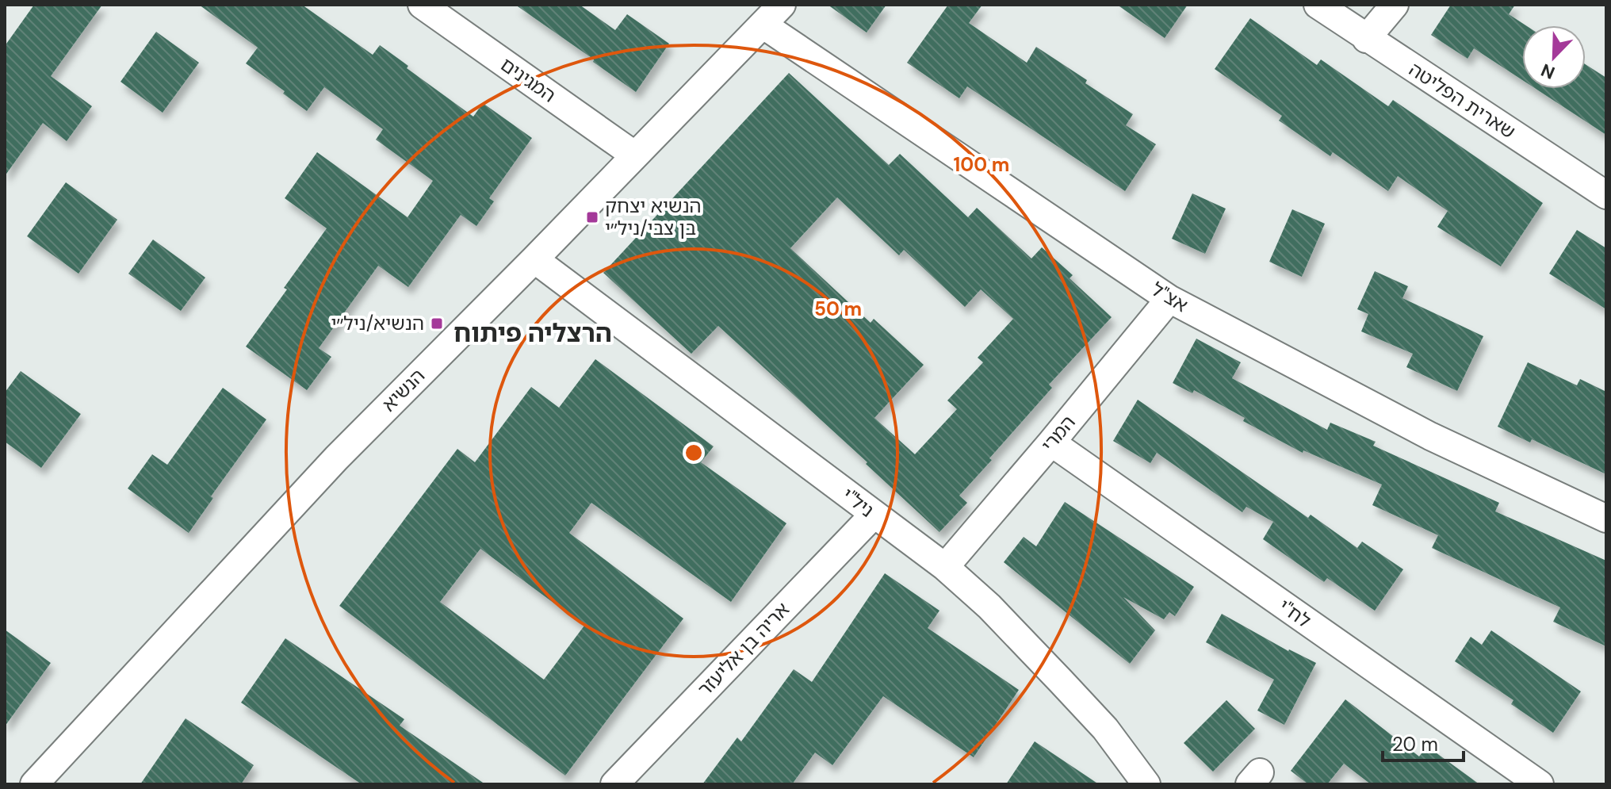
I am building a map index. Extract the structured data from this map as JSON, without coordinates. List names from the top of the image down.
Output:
{
  "streets": {
    "street": [
      "המגינים",
      "שארית הפליטה",
      "אצ\"ל",
      "הנשיא",
      "המרי",
      "ניל\"י",
      "לח\"י",
      "אריה בן אליעזר"
    ]
  },
  "crossings": [
    ["המגינים", "הנשיא"],
    ["אצ\"ל", "הנשיא"],
    ["אצ\"ל", "המרי"],
    ["הנשיא", "ניל\"י"],
    ["המרי", "ניל\"י"],
    ["המרי", "לח\"י"],
    ["ניל\"י", "אריה בן אליעזר"]
  ],
  "districts": ["הרצליה פיתוח"],
  "places": {
    "transit": ["הנשיא יצחק בן צבי/ניל״י", "הנשיא/ניל״י"]
  },
  "scale_bar": "20 m",
  "north": "bottom left",
  "rings": ["100 m", "50 m"]
}
